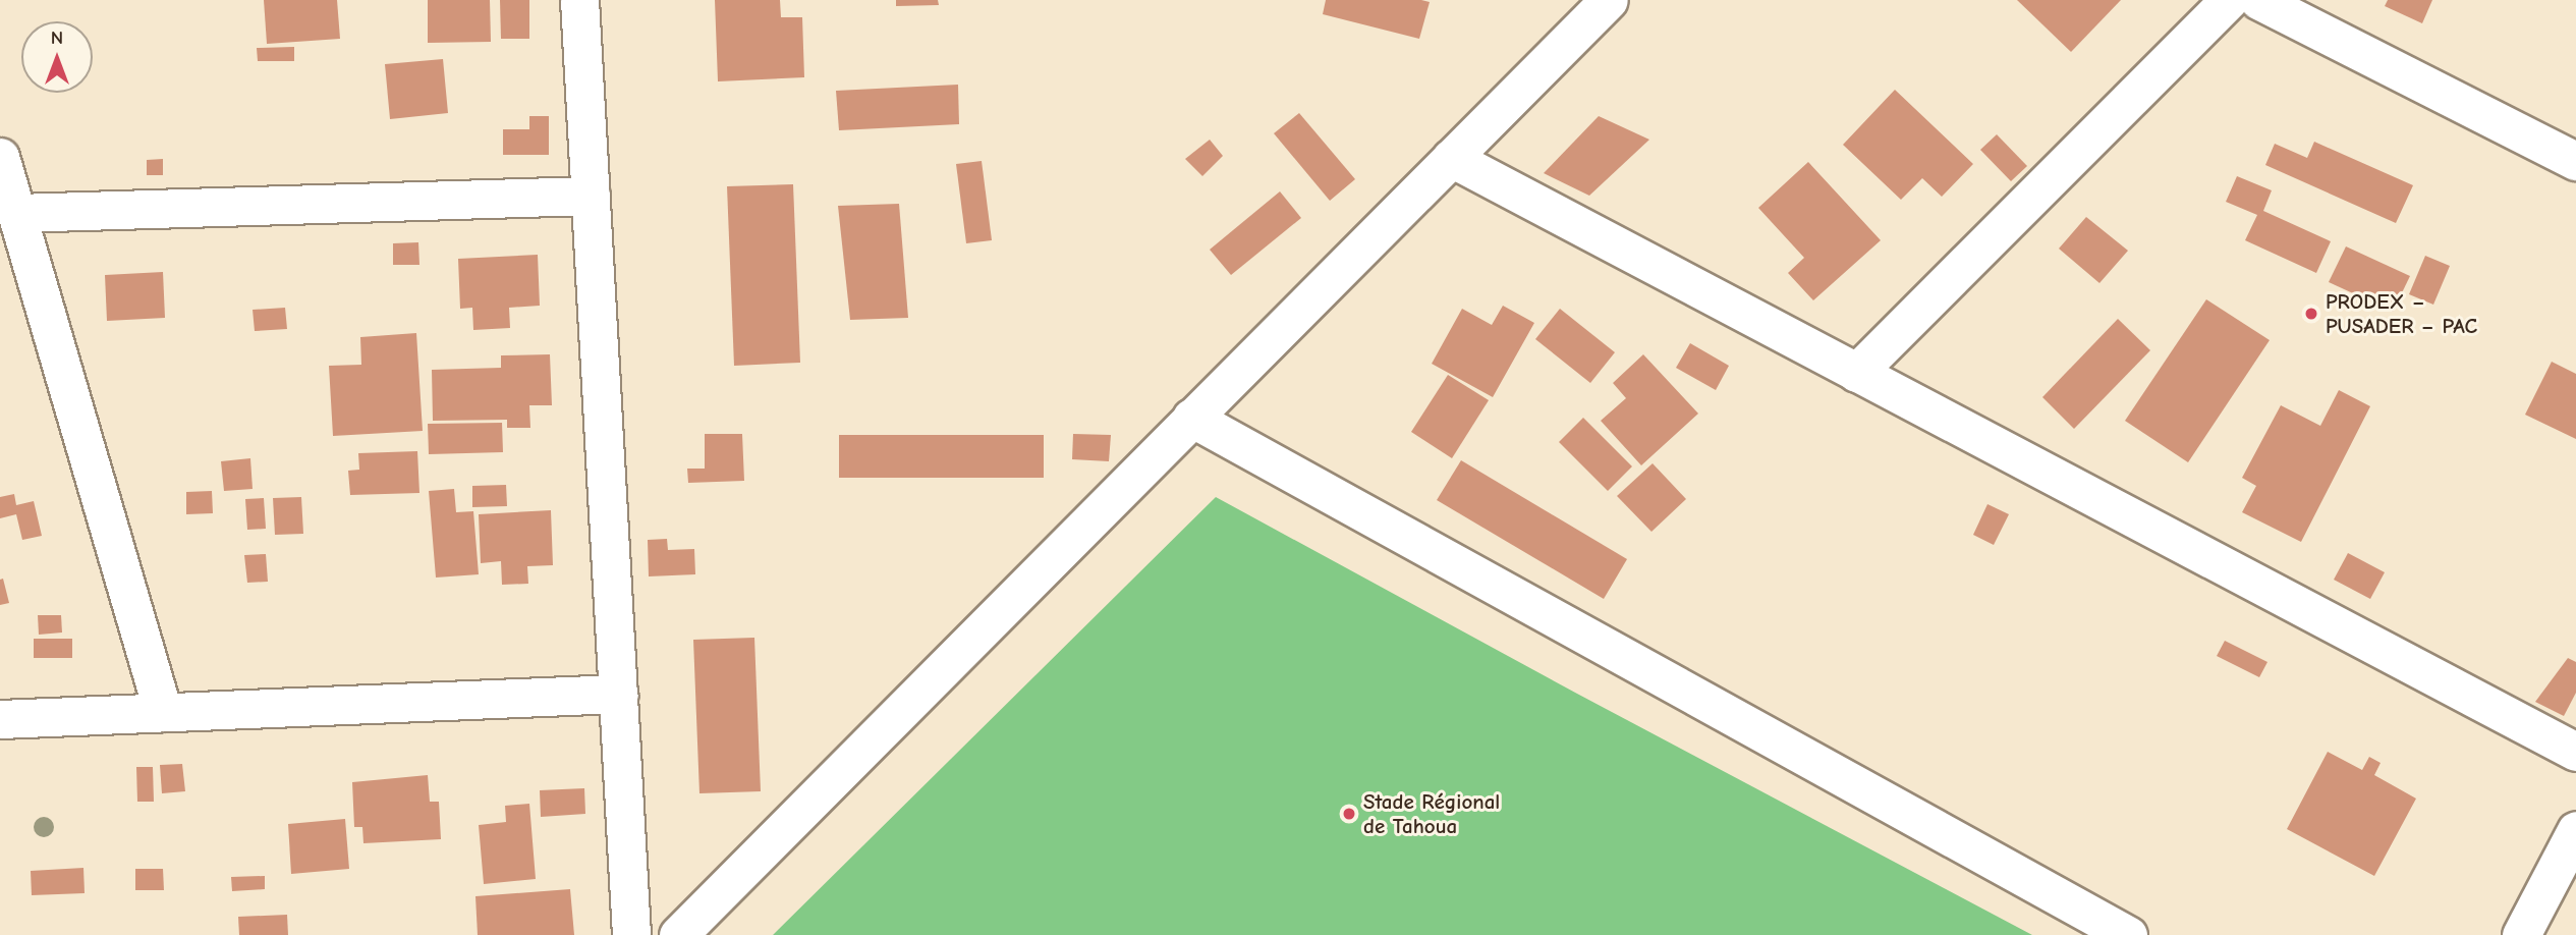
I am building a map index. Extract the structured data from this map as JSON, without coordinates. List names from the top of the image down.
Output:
{
  "places": ["PRODEX – PUSADER – PAC", "Stade Régional de Tahoua"],
  "north": "top"
}
